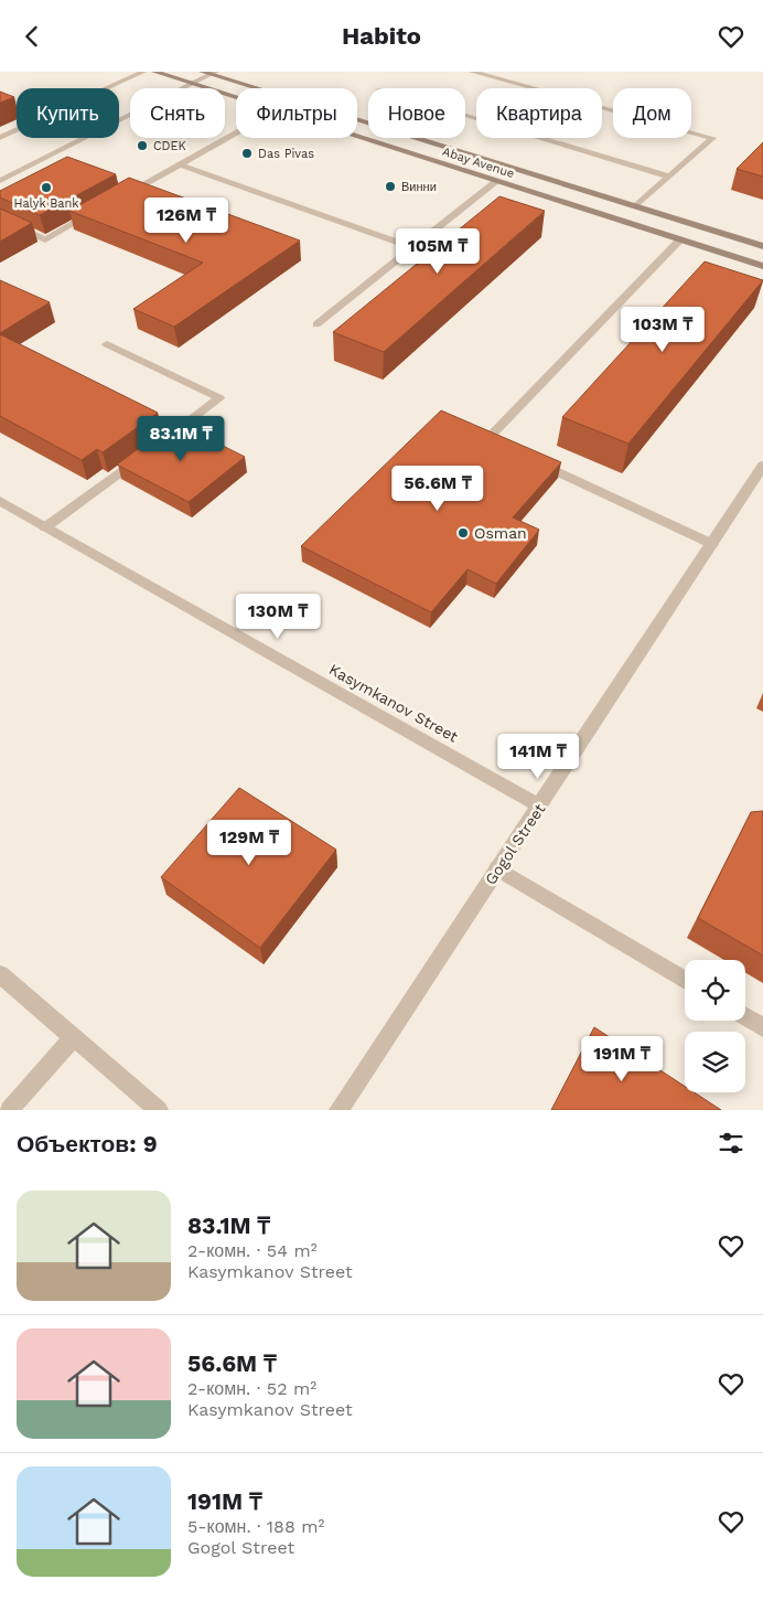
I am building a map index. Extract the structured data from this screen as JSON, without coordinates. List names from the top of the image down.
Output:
{
  "streets": {
    "main road": ["Abay Avenue"],
    "street": ["Kasymkanov Street", "Gogol Street"]
  },
  "crossings": [
    ["Kasymkanov Street", "Gogol Street"]
  ],
  "places": [
    "CDEK",
    "Das Pivas",
    "Винни",
    "Halyk Bank",
    "Osman"
  ],
  "page": {
    "header": "Habito",
    "chip": [
      "Купить",
      "Снять",
      "Фильтры",
      "Новое",
      "Квартира",
      "Дом"
    ],
    "price": [
      "126M ₸",
      "105M ₸",
      "103M ₸",
      "83.1M ₸",
      "56.6M ₸",
      "130M ₸",
      "141M ₸",
      "129M ₸",
      "191M ₸"
    ],
    "heading": "Объектов: 9",
    "list": [
      {
        "name": "83.1M ₸",
        "note": "2-комн. · 54 m² · Kasymkanov Street"
      },
      {
        "name": "56.6M ₸",
        "note": "2-комн. · 52 m² · Kasymkanov Street"
      },
      {
        "name": "191M ₸",
        "note": "5-комн. · 188 m² · Gogol Street"
      }
    ]
  }
}
